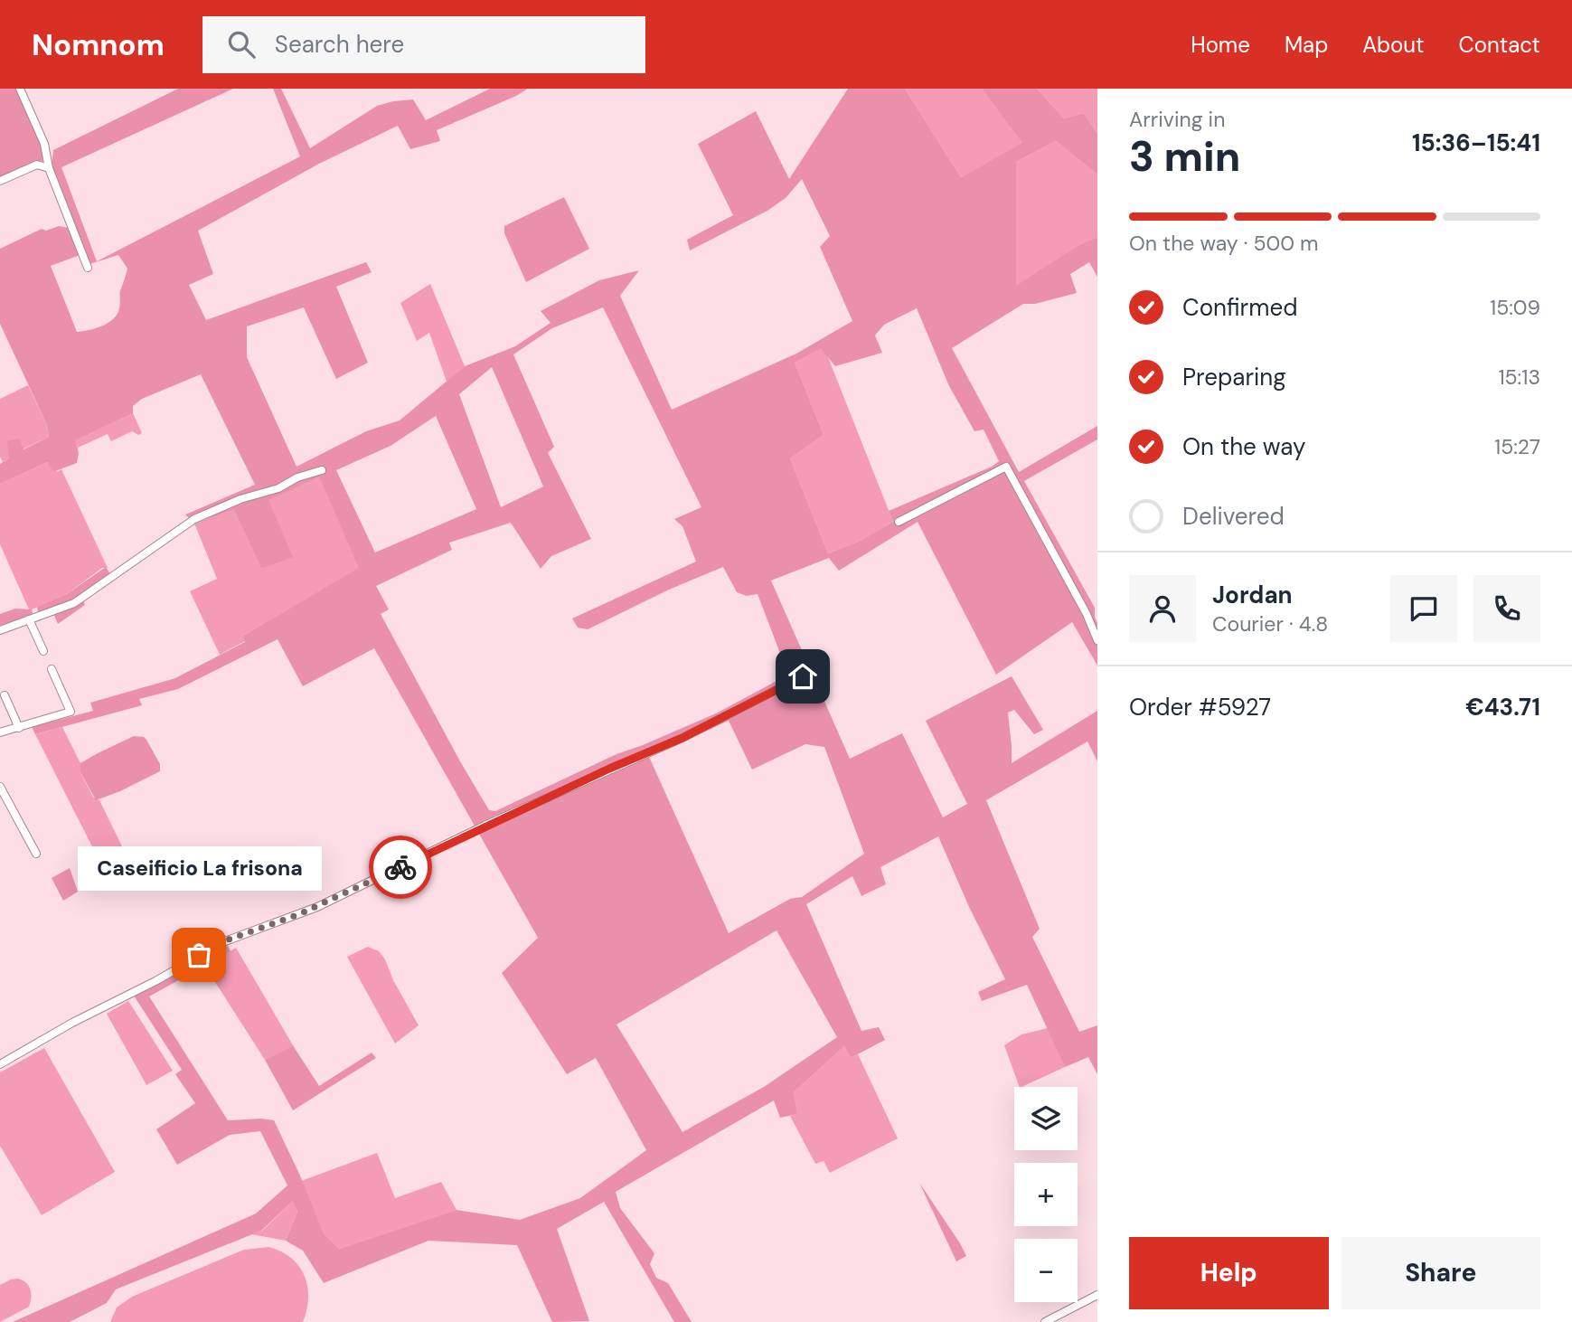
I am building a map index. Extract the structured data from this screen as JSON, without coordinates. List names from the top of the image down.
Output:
{
  "places": ["Caseificio La frisona"],
  "page": {
    "header": "Nomnom",
    "search": "Search here",
    "nav": [
      "Home",
      "Map",
      "About",
      "Contact"
    ],
    "heading": ["3 min", "Arriving in", "15:36–15:41"],
    "panel": [
      "Jordan",
      "Courier · 4.8",
      "Order #5927",
      "€43.71"
    ],
    "bar": "On the way · 500 m",
    "list": [
      ["Confirmed", "15:09"],
      ["Preparing", "15:13"],
      ["On the way", "15:27"],
      "Delivered"
    ],
    "bubble": "Caseificio La frisona",
    "map_buttons": ["+", "−"],
    "buttons": ["Help", "Share"]
  }
}
